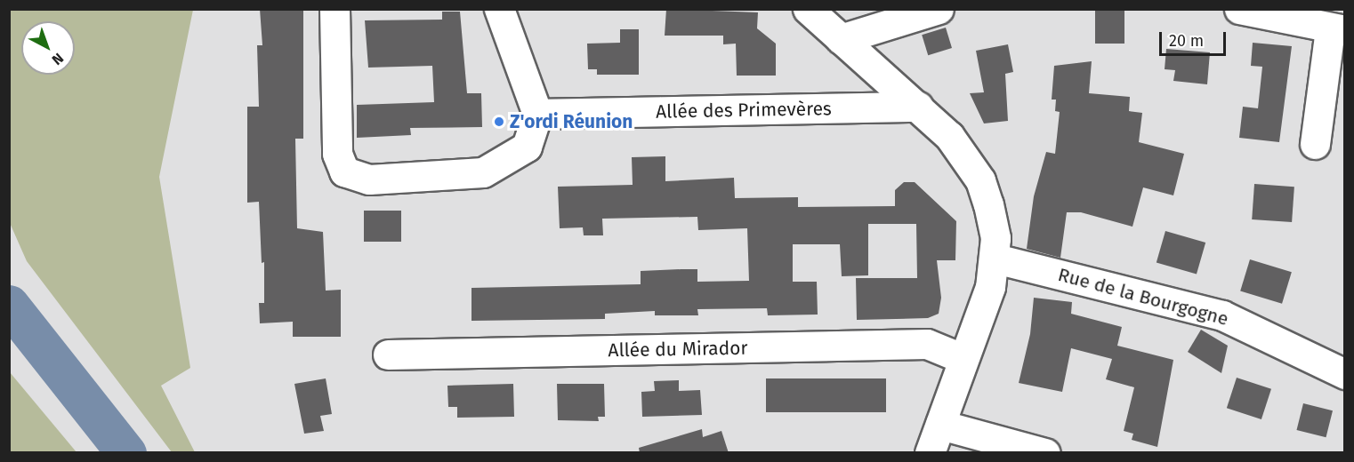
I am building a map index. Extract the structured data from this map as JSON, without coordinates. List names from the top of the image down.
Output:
{
  "streets": {
    "street": ["Allée des Primevères", "Rue de la Bourgogne", "Allée du Mirador"]
  },
  "places": ["Z'ordi Réunion"],
  "scale_bar": "20 m",
  "north": "bottom right"
}
